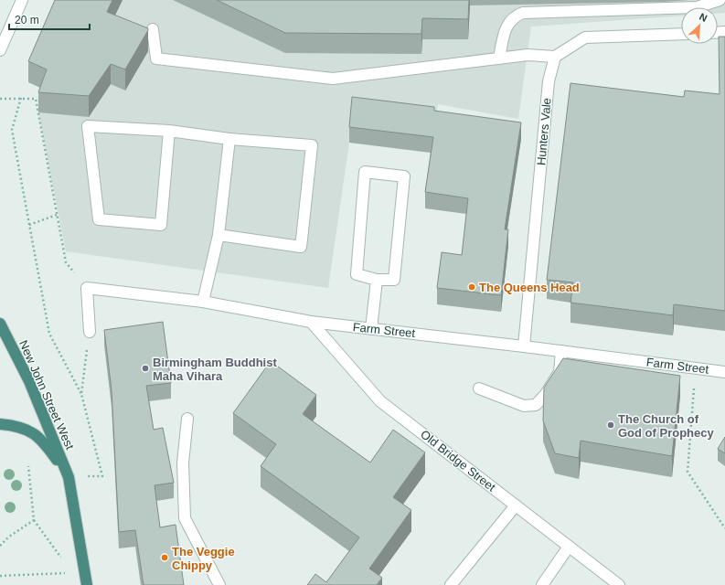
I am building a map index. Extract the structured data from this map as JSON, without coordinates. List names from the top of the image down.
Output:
{
  "streets": {
    "highway": ["New John Street West"],
    "street": ["Hunters Vale", "Farm Street", "Old Bridge Street"]
  },
  "crossings": [
    ["Hunters Vale", "Farm Street"],
    ["Farm Street", "Old Bridge Street"]
  ],
  "places": [
    "The Queens Head",
    "Birmingham Buddhist Maha Vihara",
    "The Church of God of Prophecy",
    "The Veggie Chippy"
  ],
  "scale_bar": "20 m",
  "north": "top right"
}
